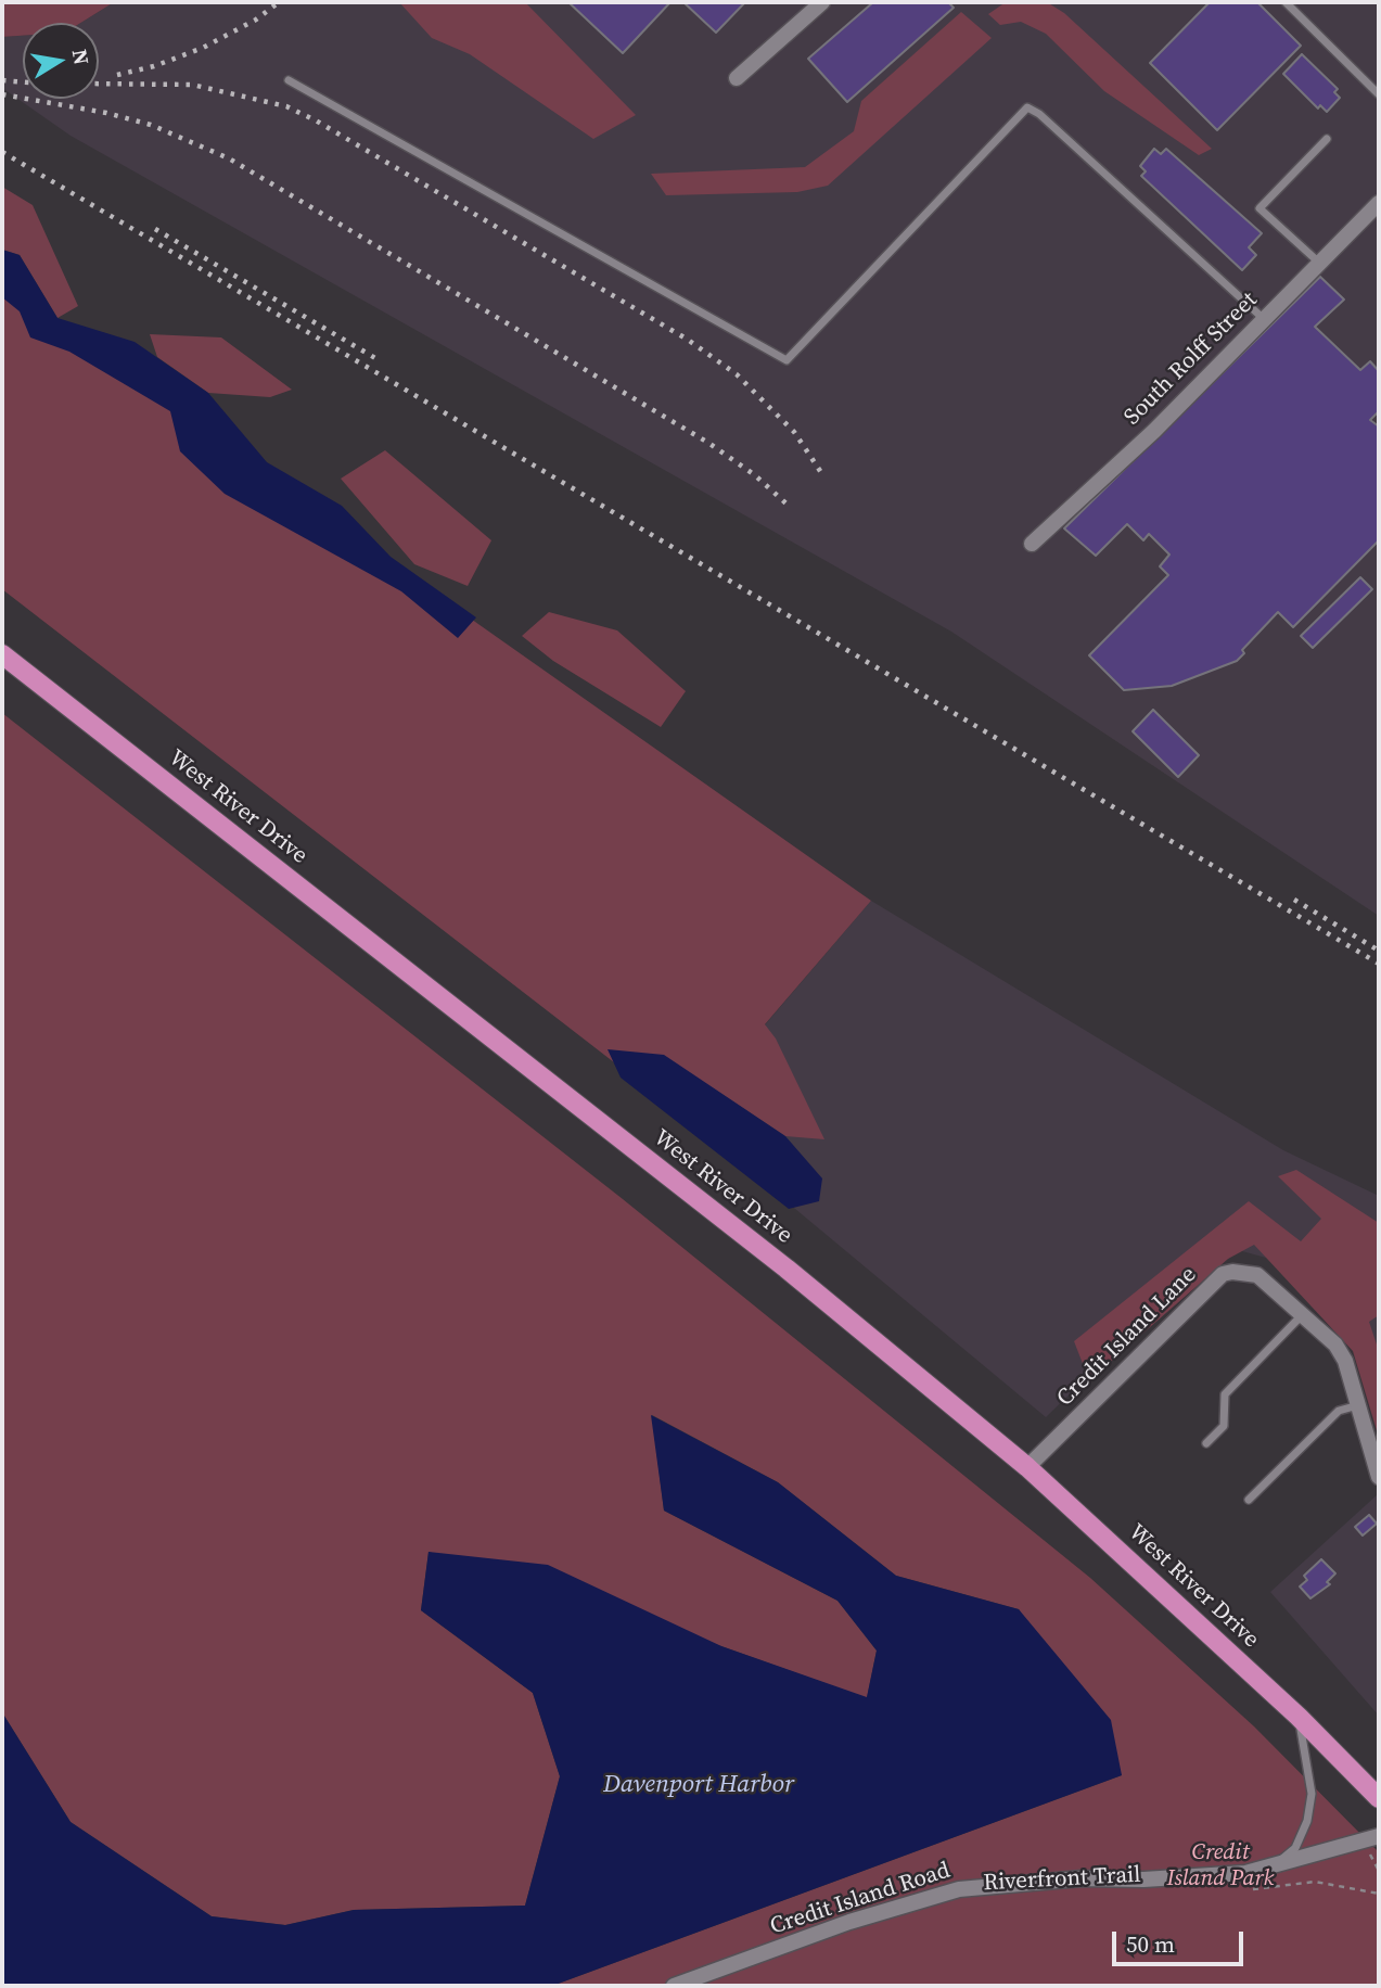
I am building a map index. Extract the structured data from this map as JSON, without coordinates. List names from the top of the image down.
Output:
{
  "streets": {
    "main road": ["West River Drive"],
    "street": ["South Rolff Street", "Credit Island Lane", "Credit Island Road"]
  },
  "crossings": [
    ["West River Drive", "Credit Island Lane"]
  ],
  "water": ["Davenport Harbor"],
  "parks": ["Credit Island Park"],
  "scale_bar": "50 m",
  "north": "right"
}
